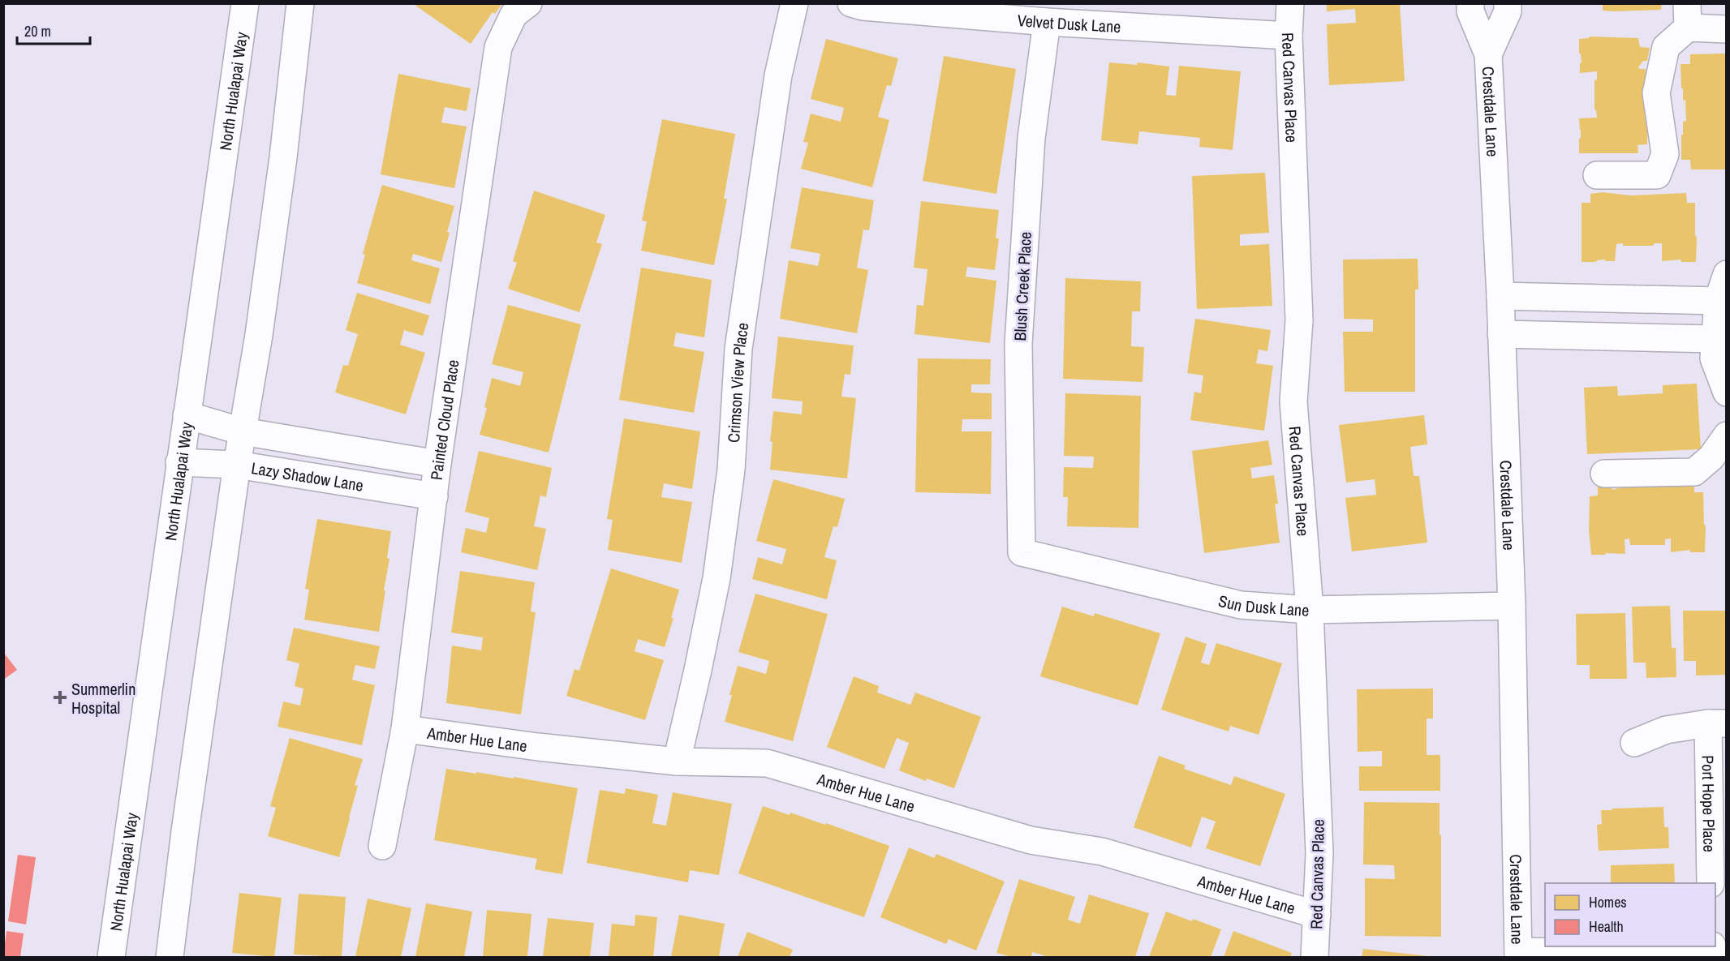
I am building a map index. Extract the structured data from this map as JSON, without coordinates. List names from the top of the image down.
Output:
{
  "streets": {
    "street": [
      "Velvet Dusk Lane",
      "Red Canvas Place",
      "North Hualapai Way",
      "Crestdale Lane",
      "Blush Creek Place",
      "Crimson View Place",
      "Painted Cloud Place",
      "Lazy Shadow Lane",
      "Sun Dusk Lane",
      "Amber Hue Lane",
      "Port Hope Place"
    ]
  },
  "crossings": [
    ["Velvet Dusk Lane", "Red Canvas Place"],
    ["Velvet Dusk Lane", "Blush Creek Place"],
    ["Red Canvas Place", "Sun Dusk Lane"],
    ["Red Canvas Place", "Amber Hue Lane"],
    ["North Hualapai Way", "Lazy Shadow Lane"],
    ["Crestdale Lane", "Sun Dusk Lane"],
    ["Blush Creek Place", "Sun Dusk Lane"],
    ["Crimson View Place", "Amber Hue Lane"],
    ["Painted Cloud Place", "Lazy Shadow Lane"],
    ["Painted Cloud Place", "Amber Hue Lane"]
  ],
  "places": {
    "health": ["Summerlin Hospital"]
  },
  "legend": ["Homes", "Health"],
  "scale_bar": "20 m"
}
